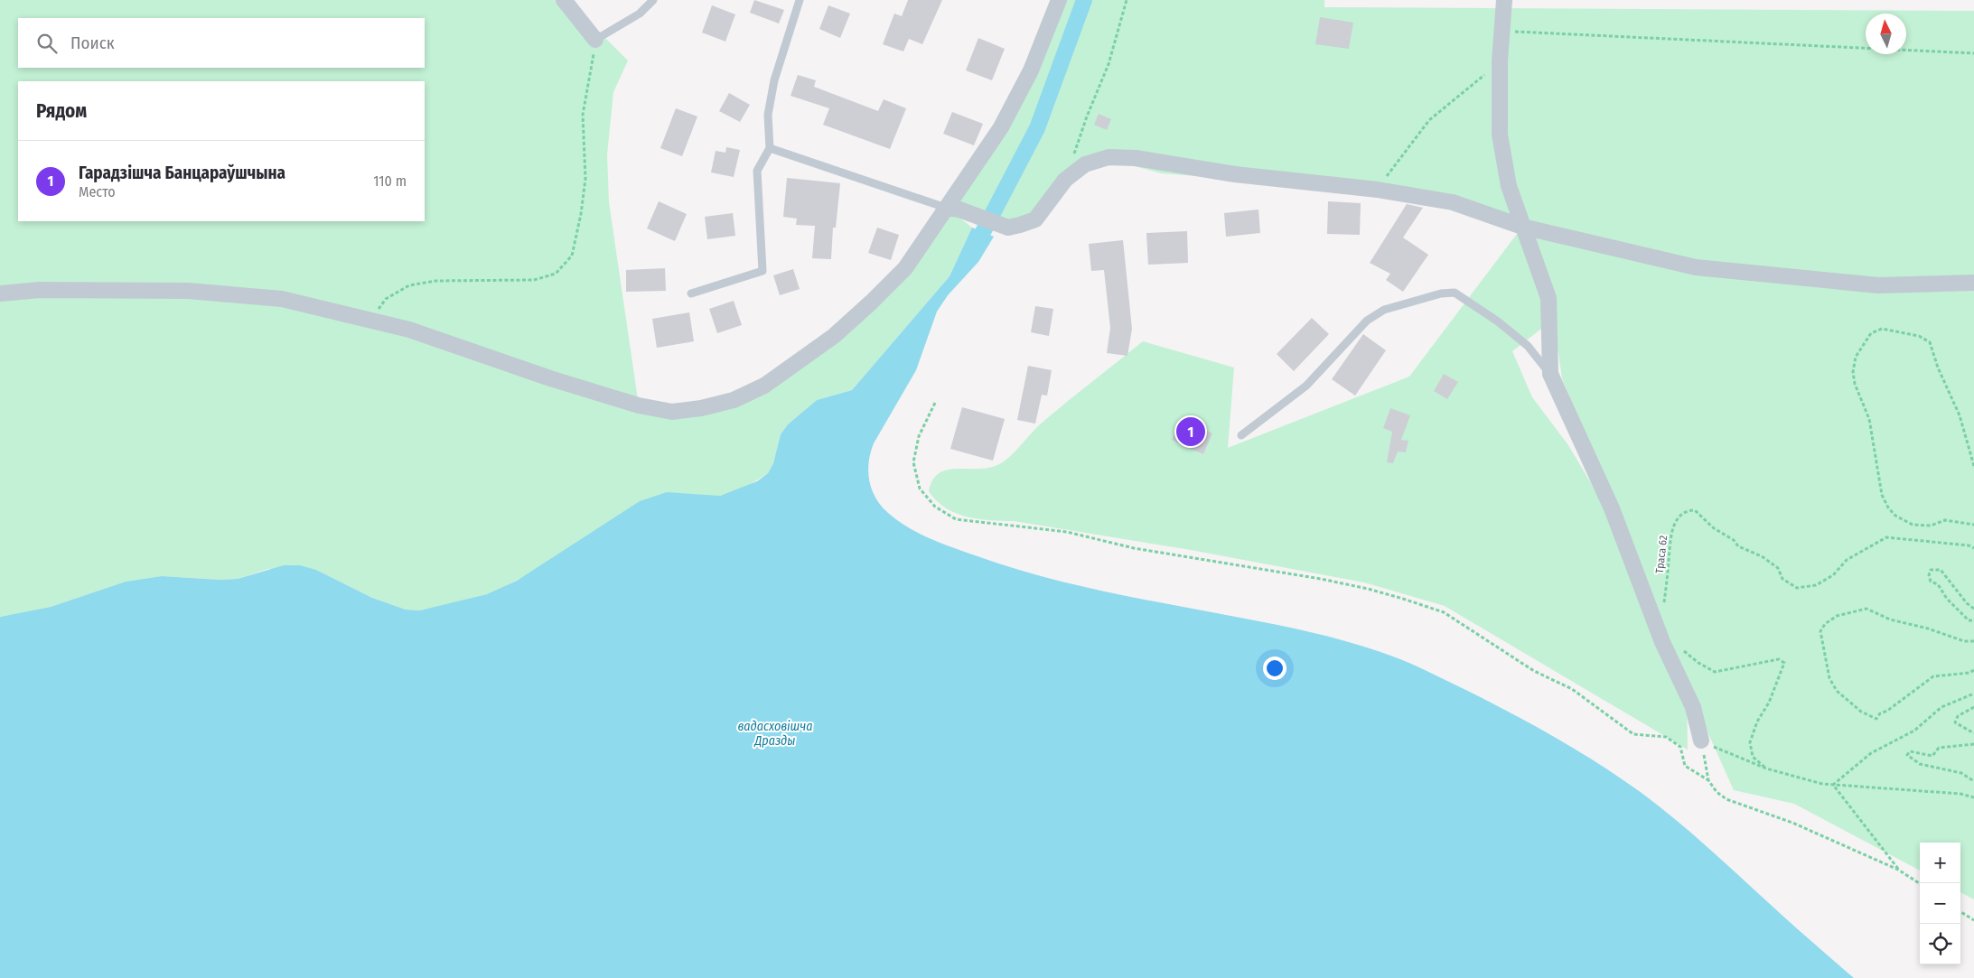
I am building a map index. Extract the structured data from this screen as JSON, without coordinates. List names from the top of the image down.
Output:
{
  "streets": {
    "path": ["Траса 62"]
  },
  "water": ["вадасховішча Дразды"],
  "north": "top",
  "page": {
    "search": "Поиск",
    "heading": "Рядом",
    "list": [
      {
        "mark": "1",
        "name": "Гарадзішча Банцараўшчына",
        "note": "Место",
        "value": "110 m"
      }
    ],
    "pins": "1",
    "map_buttons": ["+", "−"]
  }
}
